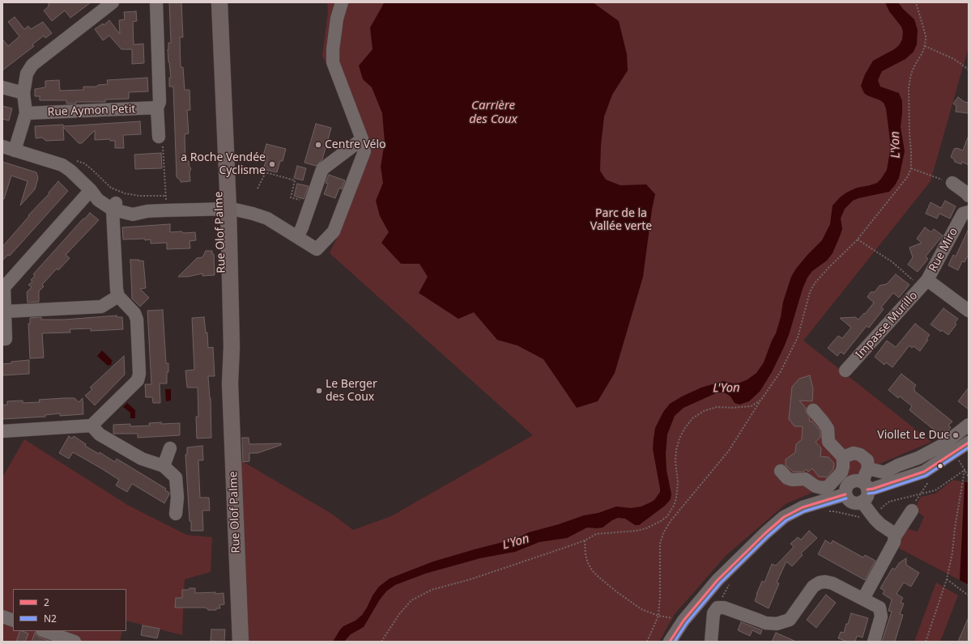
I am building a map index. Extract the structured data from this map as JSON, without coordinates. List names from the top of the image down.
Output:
{
  "streets": {
    "main road": ["Rue Olof Palme"],
    "street": ["Rue Aymon Petit", "Rue Miro", "Impasse Murillo"]
  },
  "crossings": [
    ["Rue Miro", "Impasse Murillo"]
  ],
  "water": ["Carrière des Coux", "L'Yon"],
  "parks": ["Parc de la Vallée verte"],
  "places": [
    "Centre Vélo",
    "a Roche Vendée Cyclisme",
    "Le Berger des Coux",
    "Viollet Le Duc"
  ],
  "lines": ["transit line 2", "transit line N2"],
  "legend": ["2", "N2"]
}
